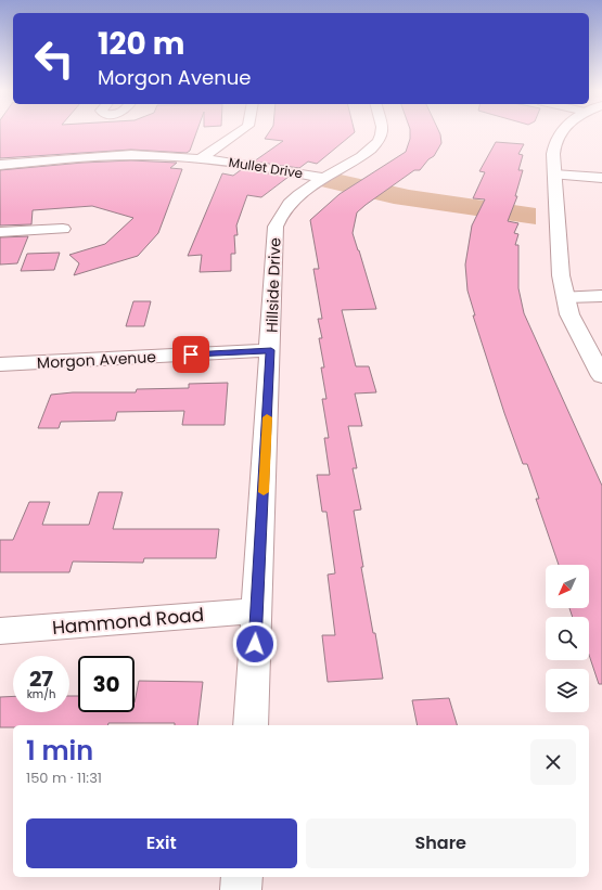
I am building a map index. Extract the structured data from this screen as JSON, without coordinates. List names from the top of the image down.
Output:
{
  "streets": {
    "street": [
      "Mullet Drive",
      "Hillside Drive",
      "Morgon Avenue",
      "Hammond Road"
    ]
  },
  "crossings": [
    ["Mullet Drive", "Hillside Drive"],
    ["Hillside Drive", "Morgon Avenue"],
    ["Hillside Drive", "Hammond Road"]
  ],
  "north": "bottom left",
  "page": {
    "turn": ["120 m", "Morgon Avenue"],
    "speed": "27 km/h",
    "limit": "30",
    "heading": ["1 min", "150 m · 11:31"],
    "buttons": ["Exit", "Share"]
  }
}
